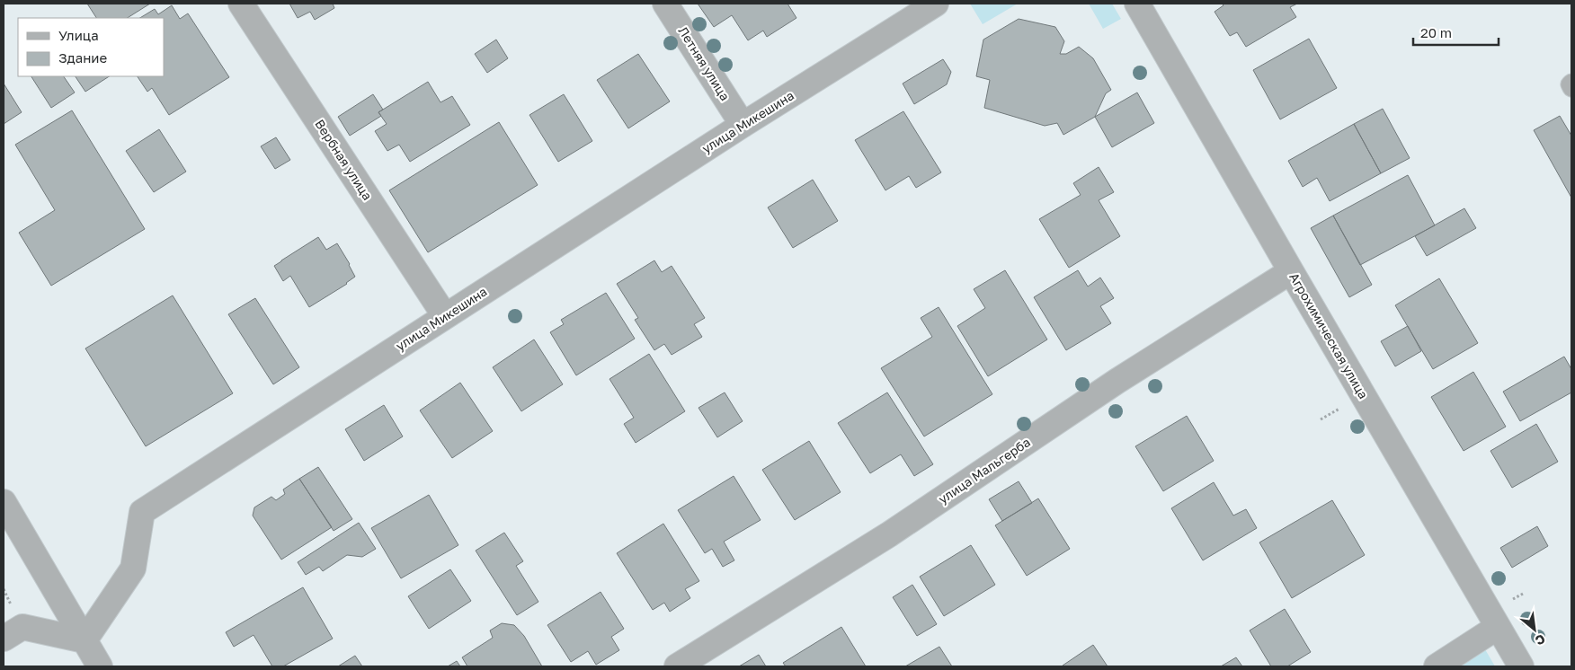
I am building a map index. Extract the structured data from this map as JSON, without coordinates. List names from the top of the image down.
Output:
{
  "streets": {
    "street": [
      "Летняя улица",
      "улица Микешина",
      "Вербная улица",
      "Агрохимическая улица",
      "улица Мальгерба"
    ]
  },
  "crossings": [
    ["Летняя улица", "улица Микешина"],
    ["улица Микешина", "Вербная улица"],
    ["Агрохимическая улица", "улица Мальгерба"]
  ],
  "legend": ["Улица", "Здание"],
  "scale_bar": "20 m",
  "north": "bottom right"
}
